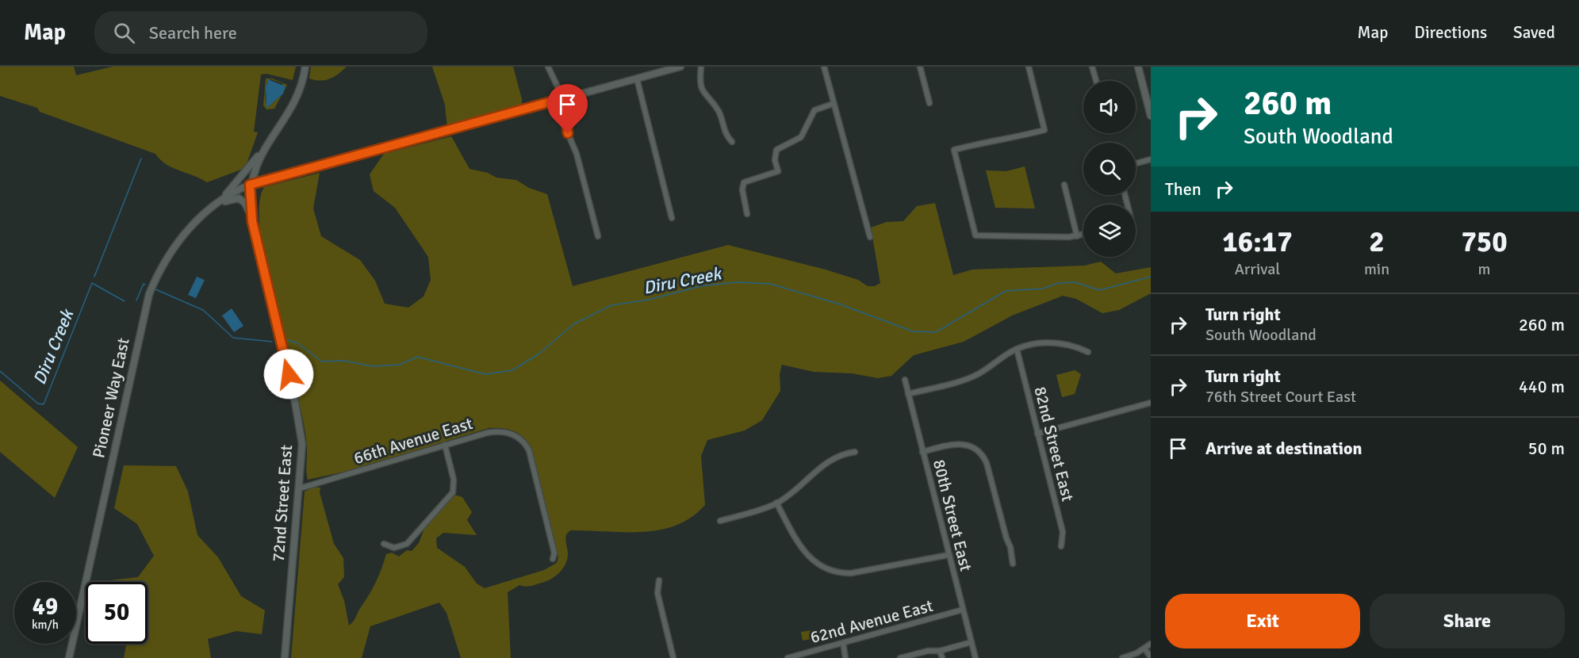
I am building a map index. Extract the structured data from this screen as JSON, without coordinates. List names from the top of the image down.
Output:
{
  "streets": {
    "main road": ["Pioneer Way East", "72nd Street East"],
    "street": [
      "66th Avenue East",
      "82nd Street East",
      "80th Street East",
      "62nd Avenue East"
    ]
  },
  "crossings": [
    ["Pioneer Way East", "72nd Street East"],
    ["66th Avenue East", "72nd Street East"],
    ["80th Street East", "62nd Avenue East"]
  ],
  "water": ["Diru Creek"],
  "page": {
    "header": "Map",
    "search": "Search here",
    "nav": ["Map", "Directions", "Saved"],
    "turn": ["260 m", "South Woodland"],
    "then": "Then",
    "eta": [
      "16:17",
      "Arrival",
      "2",
      "min",
      "750",
      "m"
    ],
    "list": [
      {
        "name": "Turn right",
        "note": "South Woodland",
        "value": "260 m"
      },
      {
        "name": "Turn right",
        "note": "76th Street Court East",
        "value": "440 m"
      },
      {
        "name": "Arrive at destination",
        "value": "50 m"
      }
    ],
    "speed": "49 km/h",
    "limit": "50",
    "buttons": ["Exit", "Share"]
  }
}
